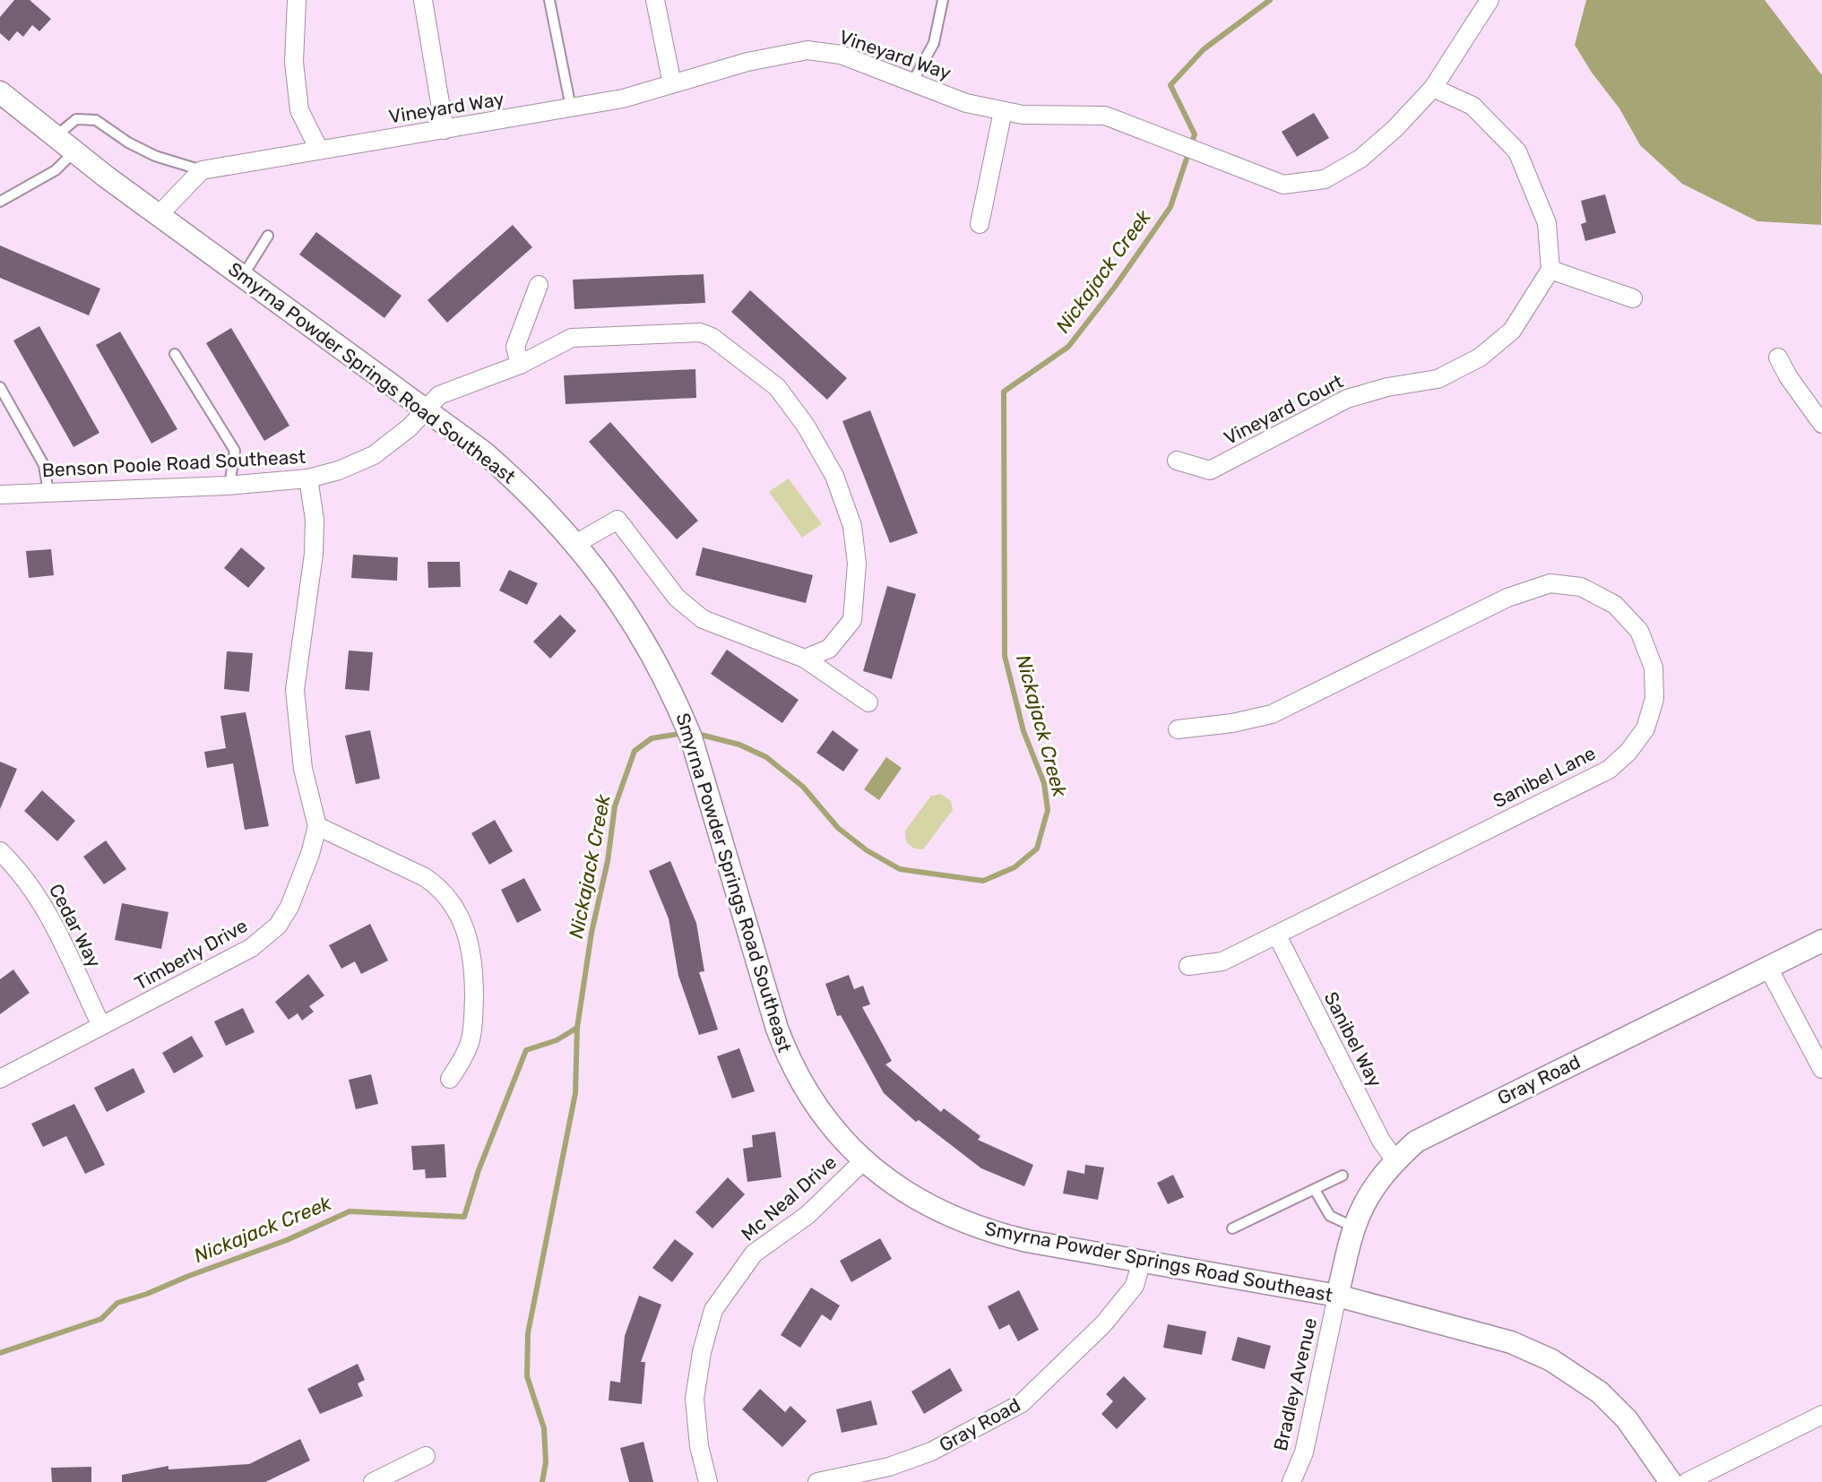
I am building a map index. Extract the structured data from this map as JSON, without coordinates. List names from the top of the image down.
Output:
{
  "streets": {
    "street": [
      "Vineyard Way",
      "Smyrna Powder Springs Road Southeast",
      "Vineyard Court",
      "Benson Poole Road Southeast",
      "Sanibel Lane",
      "Cedar Way",
      "Timberly Drive",
      "Sanibel Way",
      "Gray Road",
      "Mc Neal Drive",
      "Bradley Avenue"
    ]
  },
  "crossings": [
    ["Smyrna Powder Springs Road Southeast", "Benson Poole Road Southeast"],
    ["Smyrna Powder Springs Road Southeast", "Gray Road"],
    ["Smyrna Powder Springs Road Southeast", "Mc Neal Drive"],
    ["Smyrna Powder Springs Road Southeast", "Bradley Avenue"],
    ["Benson Poole Road Southeast", "Timberly Drive"],
    ["Sanibel Lane", "Sanibel Way"],
    ["Cedar Way", "Timberly Drive"],
    ["Sanibel Way", "Gray Road"],
    ["Gray Road", "Bradley Avenue"]
  ],
  "water": ["Nickajack Creek"]
}
